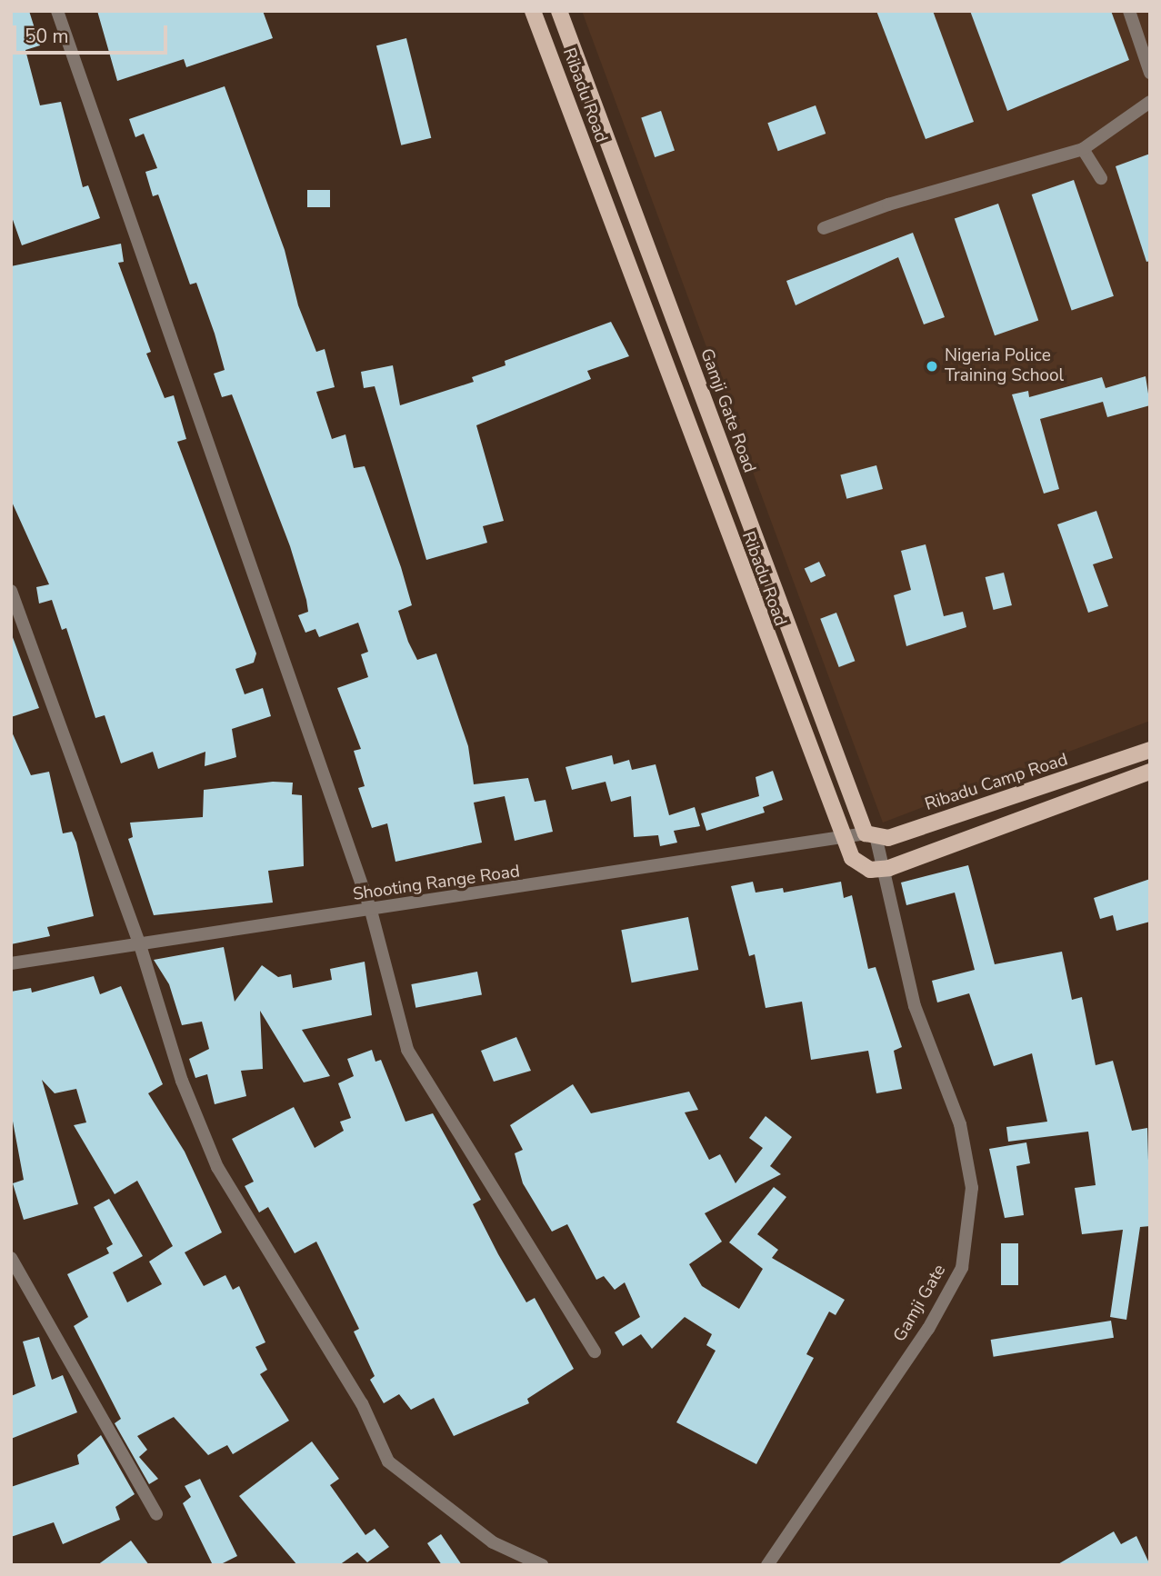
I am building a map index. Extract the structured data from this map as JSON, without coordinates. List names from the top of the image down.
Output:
{
  "streets": {
    "main road": ["Ribadu Road", "Gamji Gate Road", "Ribadu Camp Road"],
    "street": ["Shooting Range Road", "Gamji Gate"]
  },
  "crossings": [
    ["Ribadu Road", "Shooting Range Road"],
    ["Ribadu Road", "Gamji Gate"],
    ["Gamji Gate Road", "Ribadu Camp Road"],
    ["Gamji Gate Road", "Shooting Range Road"],
    ["Gamji Gate Road", "Gamji Gate"],
    ["Ribadu Camp Road", "Shooting Range Road"],
    ["Ribadu Camp Road", "Gamji Gate"],
    ["Shooting Range Road", "Gamji Gate"]
  ],
  "places": ["Nigeria Police Training School"],
  "scale_bar": "50 m"
}
